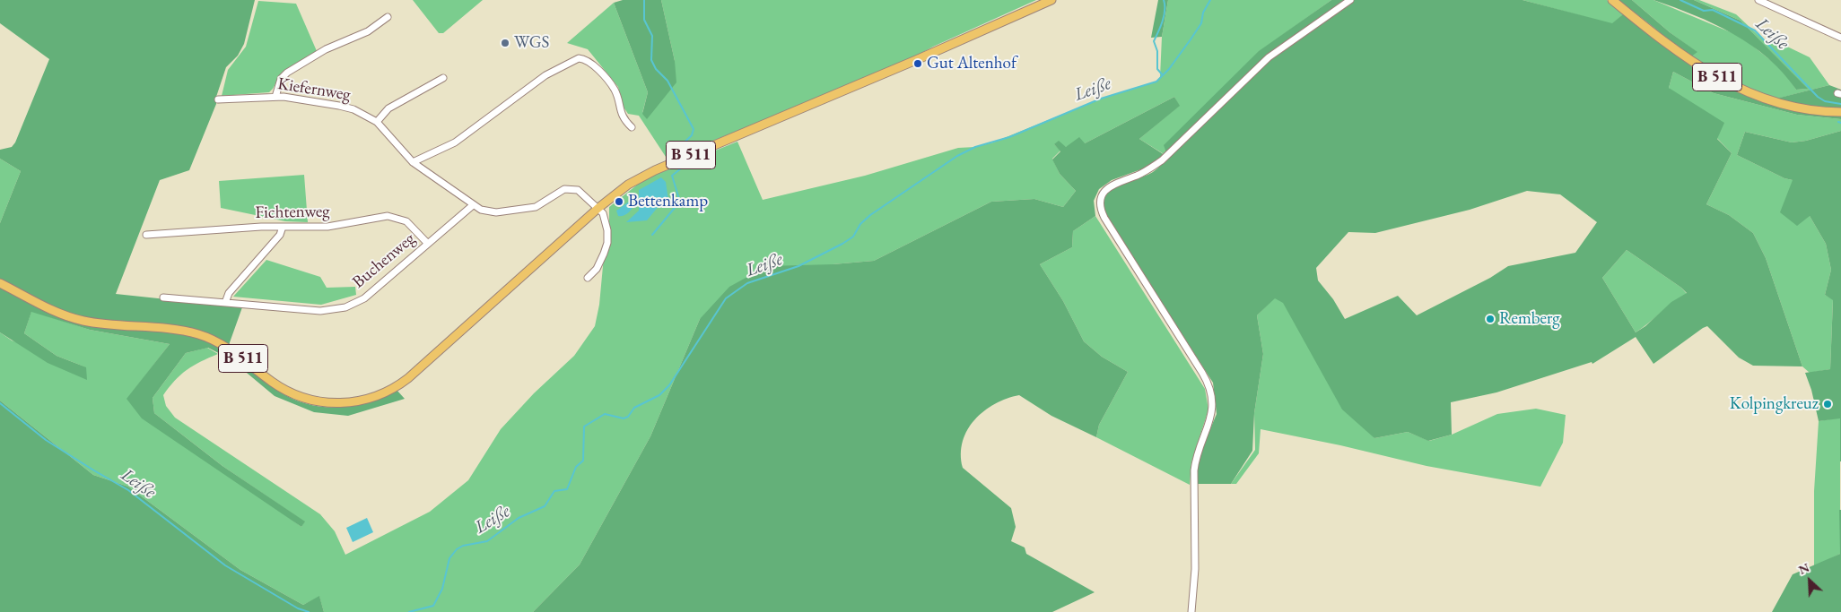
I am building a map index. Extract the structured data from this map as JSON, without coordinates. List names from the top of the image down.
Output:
{
  "streets": {
    "main road": ["B 511"],
    "street": ["Kiefernweg", "Fichtenweg", "Buchenweg"]
  },
  "crossings": [
    ["Kiefernweg", "Buchenweg"],
    ["Fichtenweg", "Buchenweg"]
  ],
  "water": ["Leiße"],
  "places": [
    "WGS",
    "Gut Altenhof",
    "Bettenkamp",
    "Remberg",
    "Kolpingkreuz"
  ],
  "north": "top left"
}
